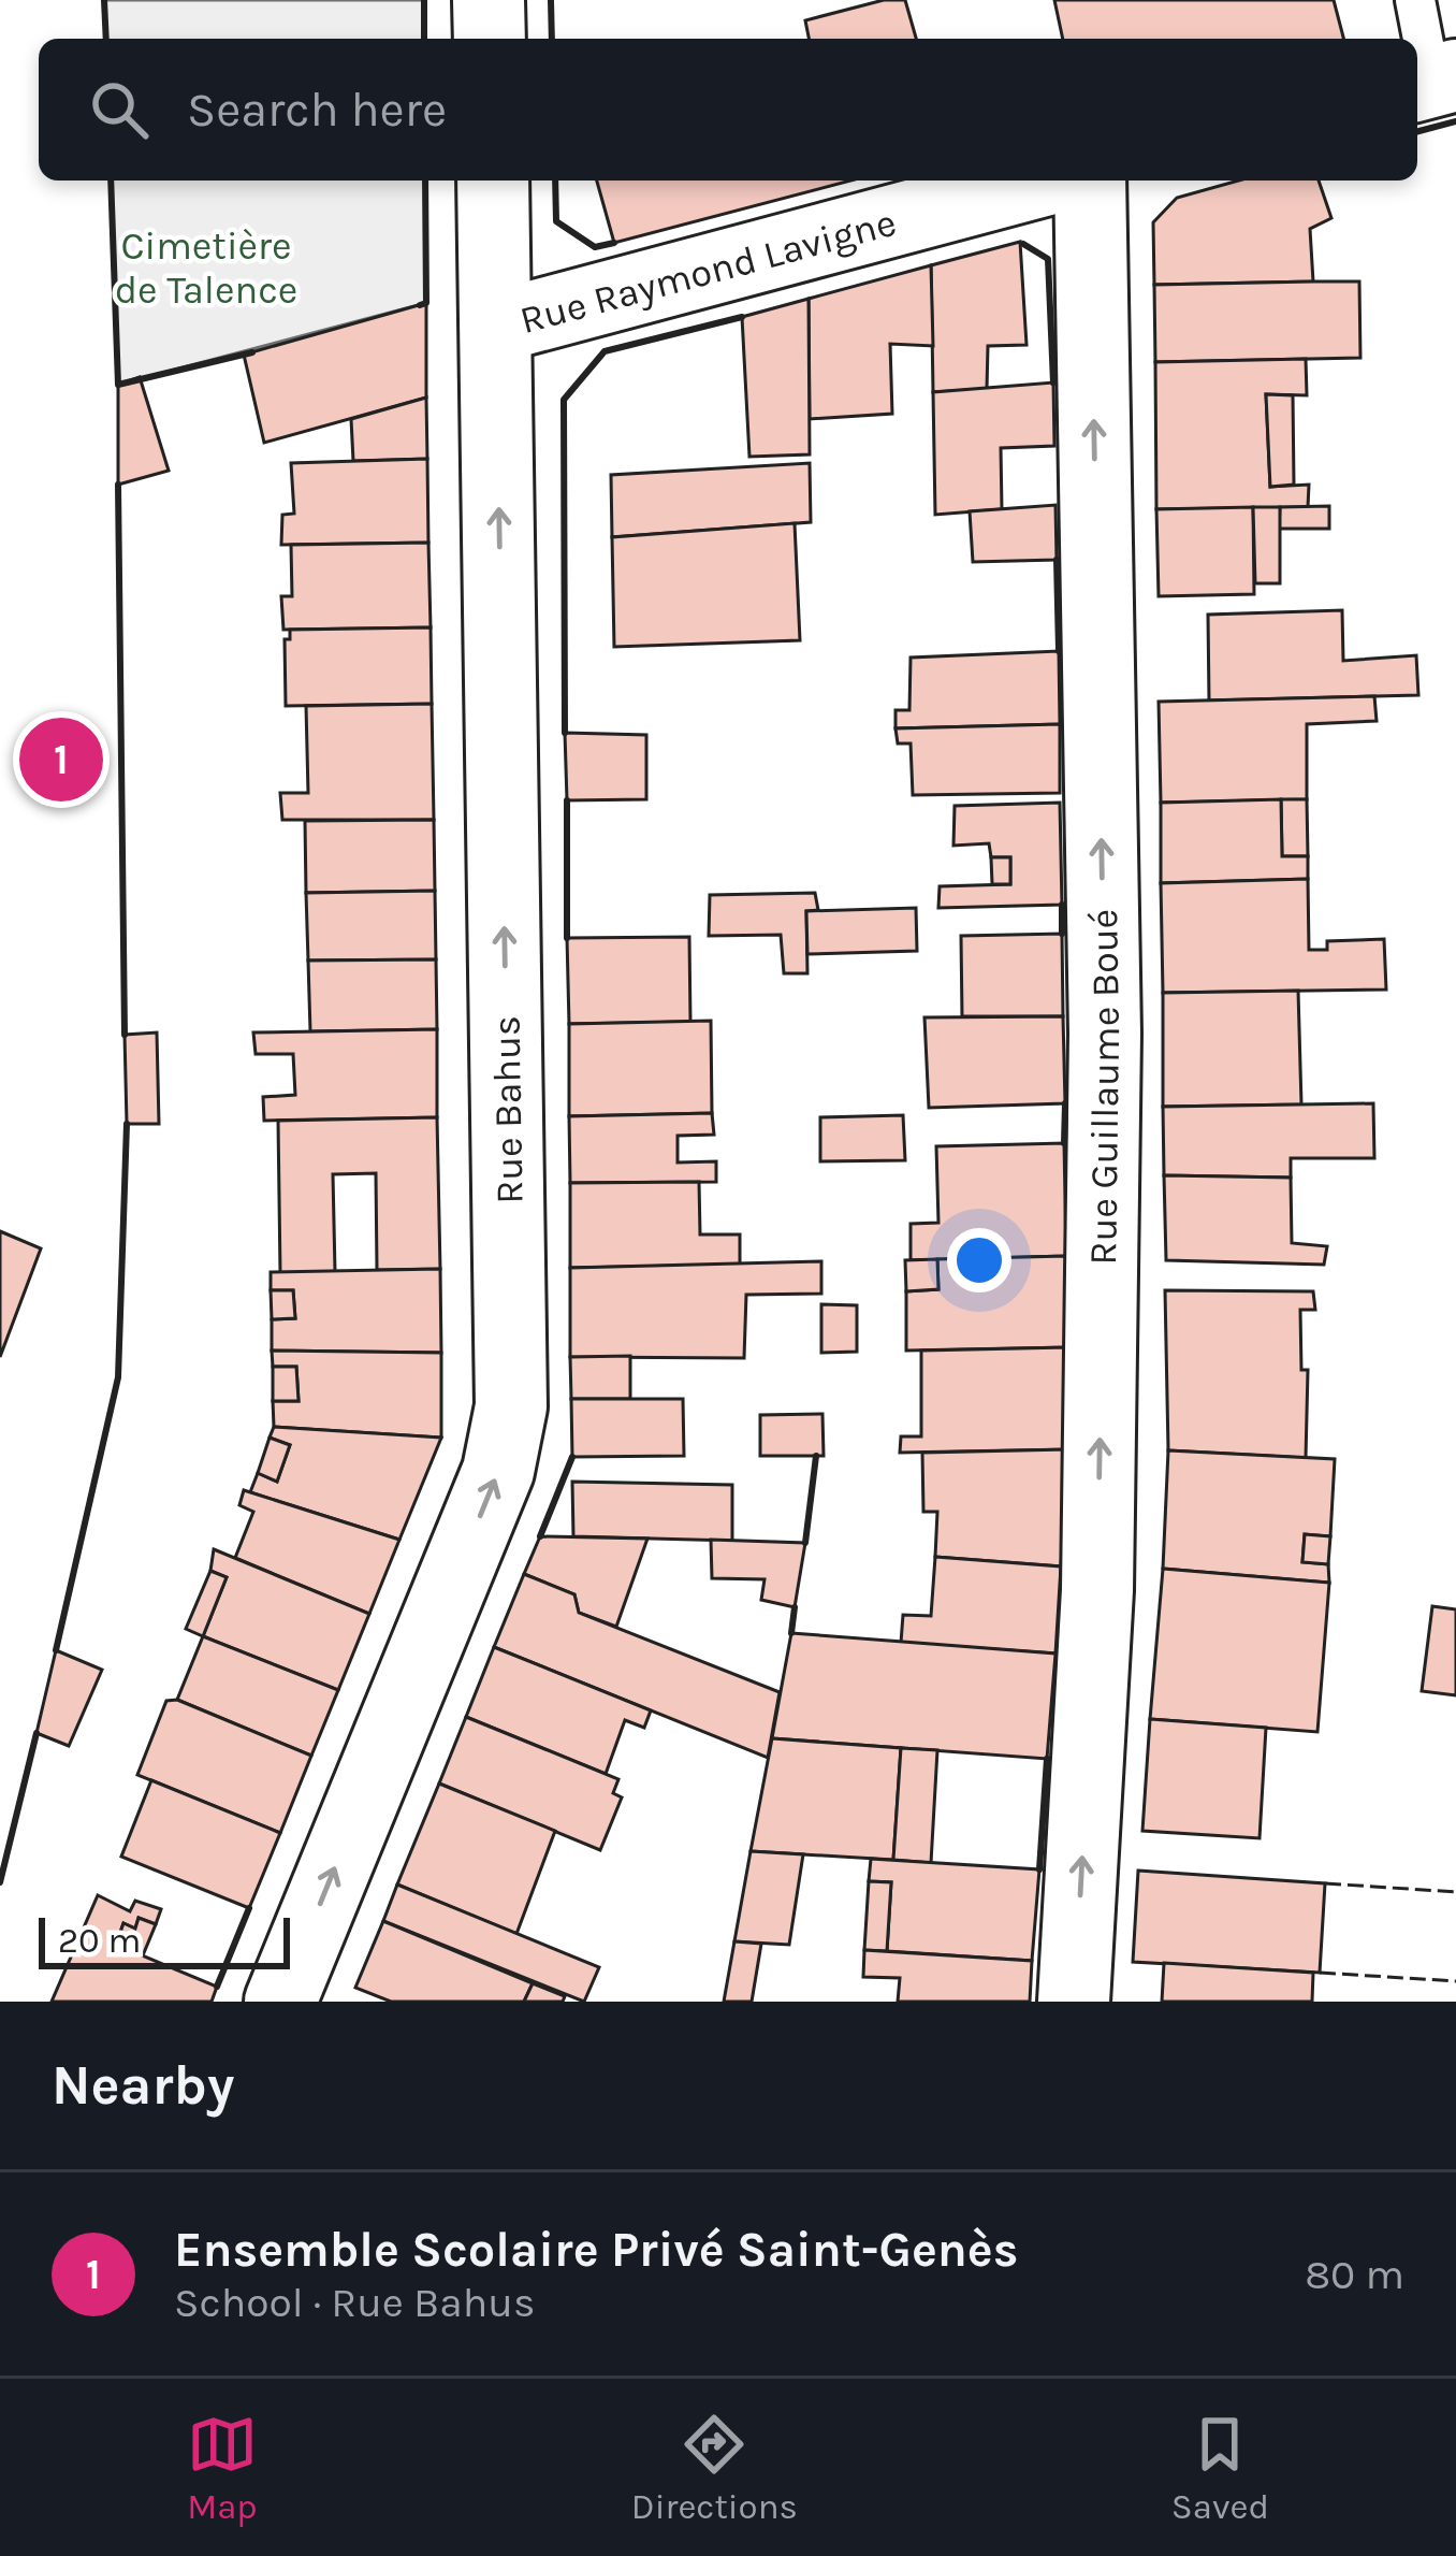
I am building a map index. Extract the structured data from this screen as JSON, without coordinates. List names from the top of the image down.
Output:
{
  "streets": {
    "street": ["Rue Raymond Lavigne", "Rue Guillaume Boué", "Rue Bahus"]
  },
  "crossings": [
    ["Rue Raymond Lavigne", "Rue Bahus"]
  ],
  "one_way": ["Rue Guillaume Boué", "Rue Bahus"],
  "parks": ["Cimetière de Talence"],
  "scale_bar": "20 m",
  "page": {
    "search": "Search here",
    "pins": "1",
    "scale": "20 m",
    "heading": "Nearby",
    "list": [
      {
        "mark": "1",
        "name": "Ensemble Scolaire Privé Saint-Genès",
        "note": "School · Rue Bahus",
        "value": "80 m"
      }
    ],
    "nav": ["Map", "Directions", "Saved"]
  }
}
